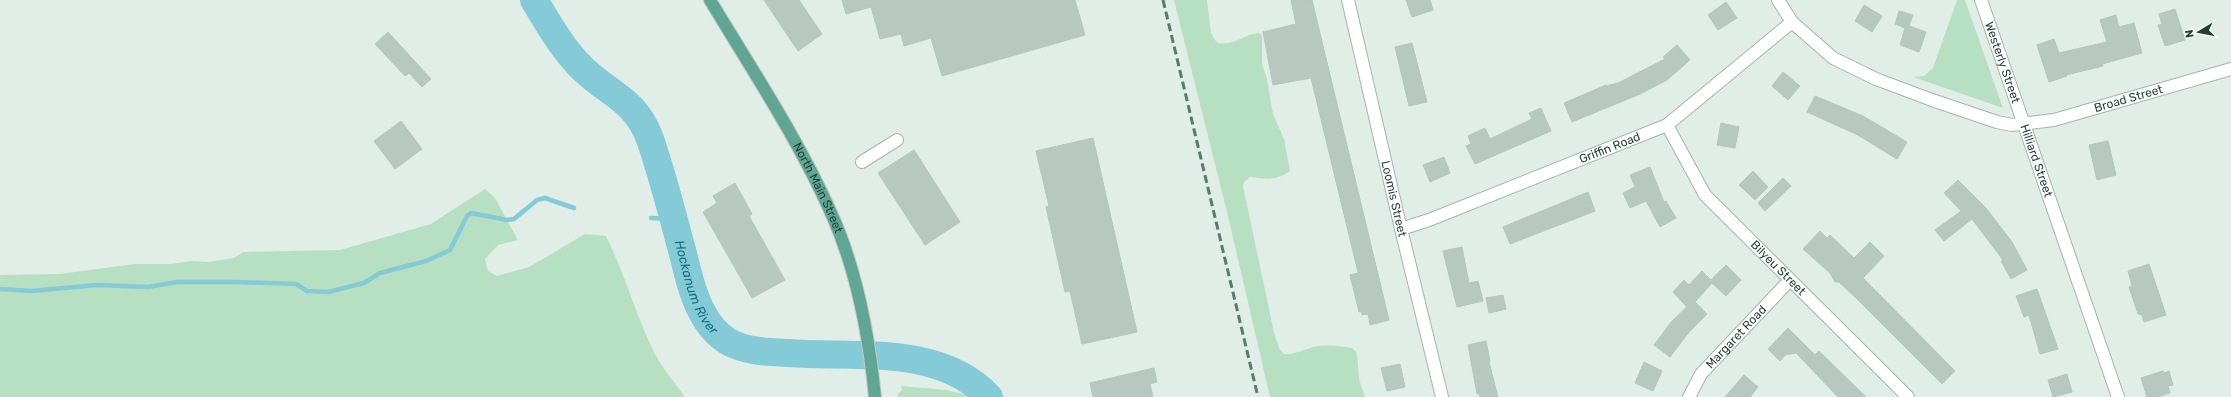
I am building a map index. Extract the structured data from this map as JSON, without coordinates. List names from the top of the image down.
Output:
{
  "streets": {
    "main road": ["North Main Street"],
    "street": [
      "Westerly Street",
      "Broad Street",
      "Griffin Road",
      "Hilliard Street",
      "Loomis Street",
      "Bilyeu Street",
      "Margaret Road"
    ]
  },
  "crossings": [
    ["Westerly Street", "Broad Street"],
    ["Westerly Street", "Hilliard Street"],
    ["Broad Street", "Hilliard Street"],
    ["Griffin Road", "Hilliard Street"],
    ["Griffin Road", "Loomis Street"],
    ["Griffin Road", "Bilyeu Street"],
    ["Bilyeu Street", "Margaret Road"]
  ],
  "water": ["Hockanum River"],
  "north": "left"
}
